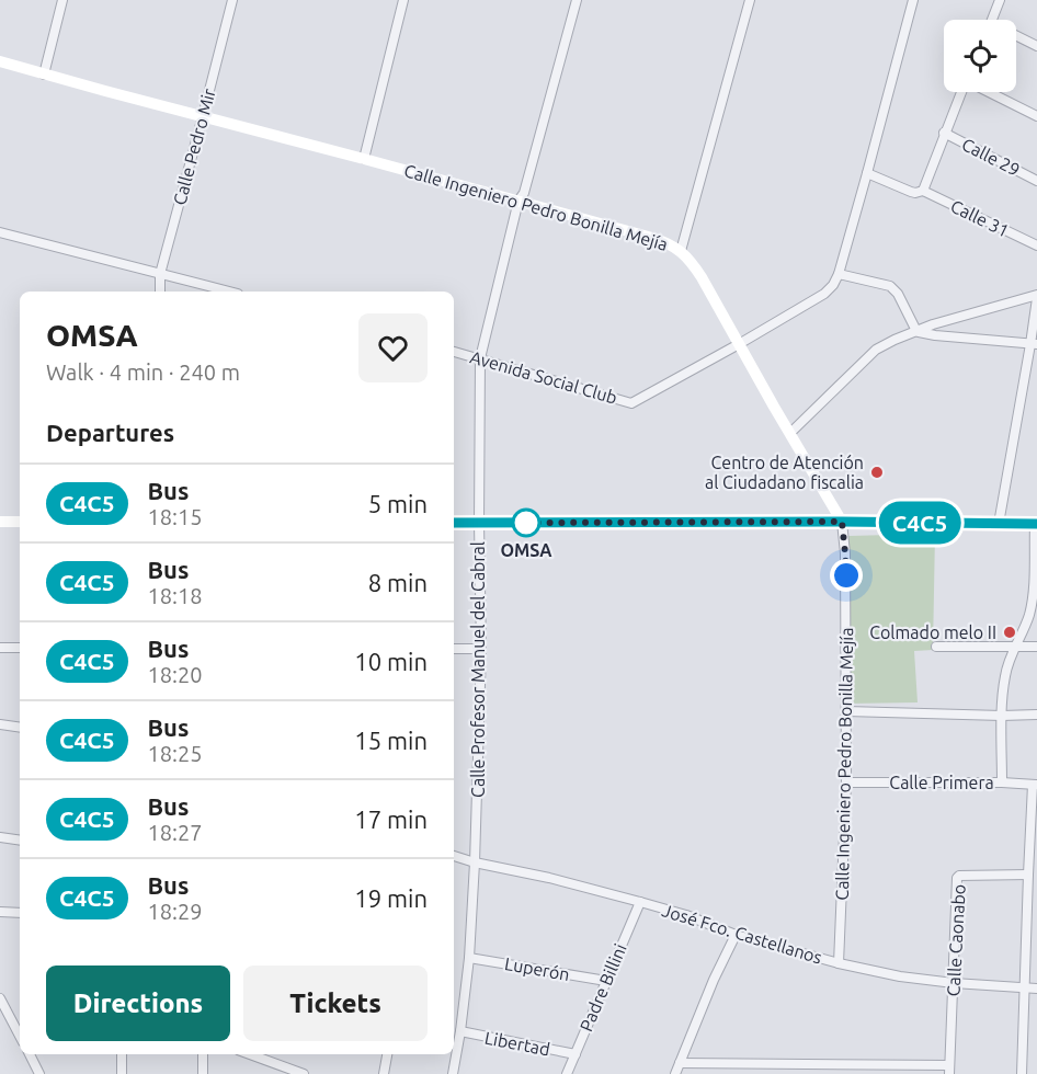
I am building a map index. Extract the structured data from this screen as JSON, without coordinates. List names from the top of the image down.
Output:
{
  "streets": {
    "street": [
      "Calle Pedro Mir",
      "Calle 29",
      "Calle Ingeniero Pedro Bonilla Mejía",
      "Calle 31",
      "Avenida Social Club",
      "Calle Profesor Manuel del Cabral",
      "Calle Primera",
      "José Fco. Castellanos",
      "Calle Caonabo",
      "Luperón",
      "Padre Billini",
      "Libertad"
    ]
  },
  "crossings": [
    ["Calle Pedro Mir", "Calle Ingeniero Pedro Bonilla Mejía"],
    ["Calle Ingeniero Pedro Bonilla Mejía", "Avenida Social Club"],
    ["Calle Ingeniero Pedro Bonilla Mejía", "Calle Profesor Manuel del Cabral"],
    ["Calle Ingeniero Pedro Bonilla Mejía", "Calle Primera"],
    ["Calle Ingeniero Pedro Bonilla Mejía", "José Fco. Castellanos"],
    ["Avenida Social Club", "Calle Profesor Manuel del Cabral"],
    ["Calle Profesor Manuel del Cabral", "José Fco. Castellanos"],
    ["Calle Profesor Manuel del Cabral", "Luperón"],
    ["Calle Profesor Manuel del Cabral", "Libertad"],
    ["José Fco. Castellanos", "Calle Caonabo"],
    ["José Fco. Castellanos", "Padre Billini"],
    ["Luperón", "Padre Billini"],
    ["Padre Billini", "Libertad"]
  ],
  "places": ["Centro de Atención al Ciudadano fiscalia", "OMSA", "Colmado melo II"],
  "lines": ["bus line C4C5"],
  "page": {
    "on_map": "C4C5",
    "heading": [
      ["OMSA", "Walk · 4 min · 240 m"],
      "Departures"
    ],
    "list": [
      {
        "mark": "C4C5",
        "name": "Bus",
        "note": "18:15",
        "value": "5 min"
      },
      {
        "mark": "C4C5",
        "name": "Bus",
        "note": "18:18",
        "value": "8 min"
      },
      {
        "mark": "C4C5",
        "name": "Bus",
        "note": "18:20",
        "value": "10 min"
      },
      {
        "mark": "C4C5",
        "name": "Bus",
        "note": "18:25",
        "value": "15 min"
      },
      {
        "mark": "C4C5",
        "name": "Bus",
        "note": "18:27",
        "value": "17 min"
      },
      {
        "mark": "C4C5",
        "name": "Bus",
        "note": "18:29",
        "value": "19 min"
      }
    ],
    "buttons": ["Directions", "Tickets"]
  }
}
